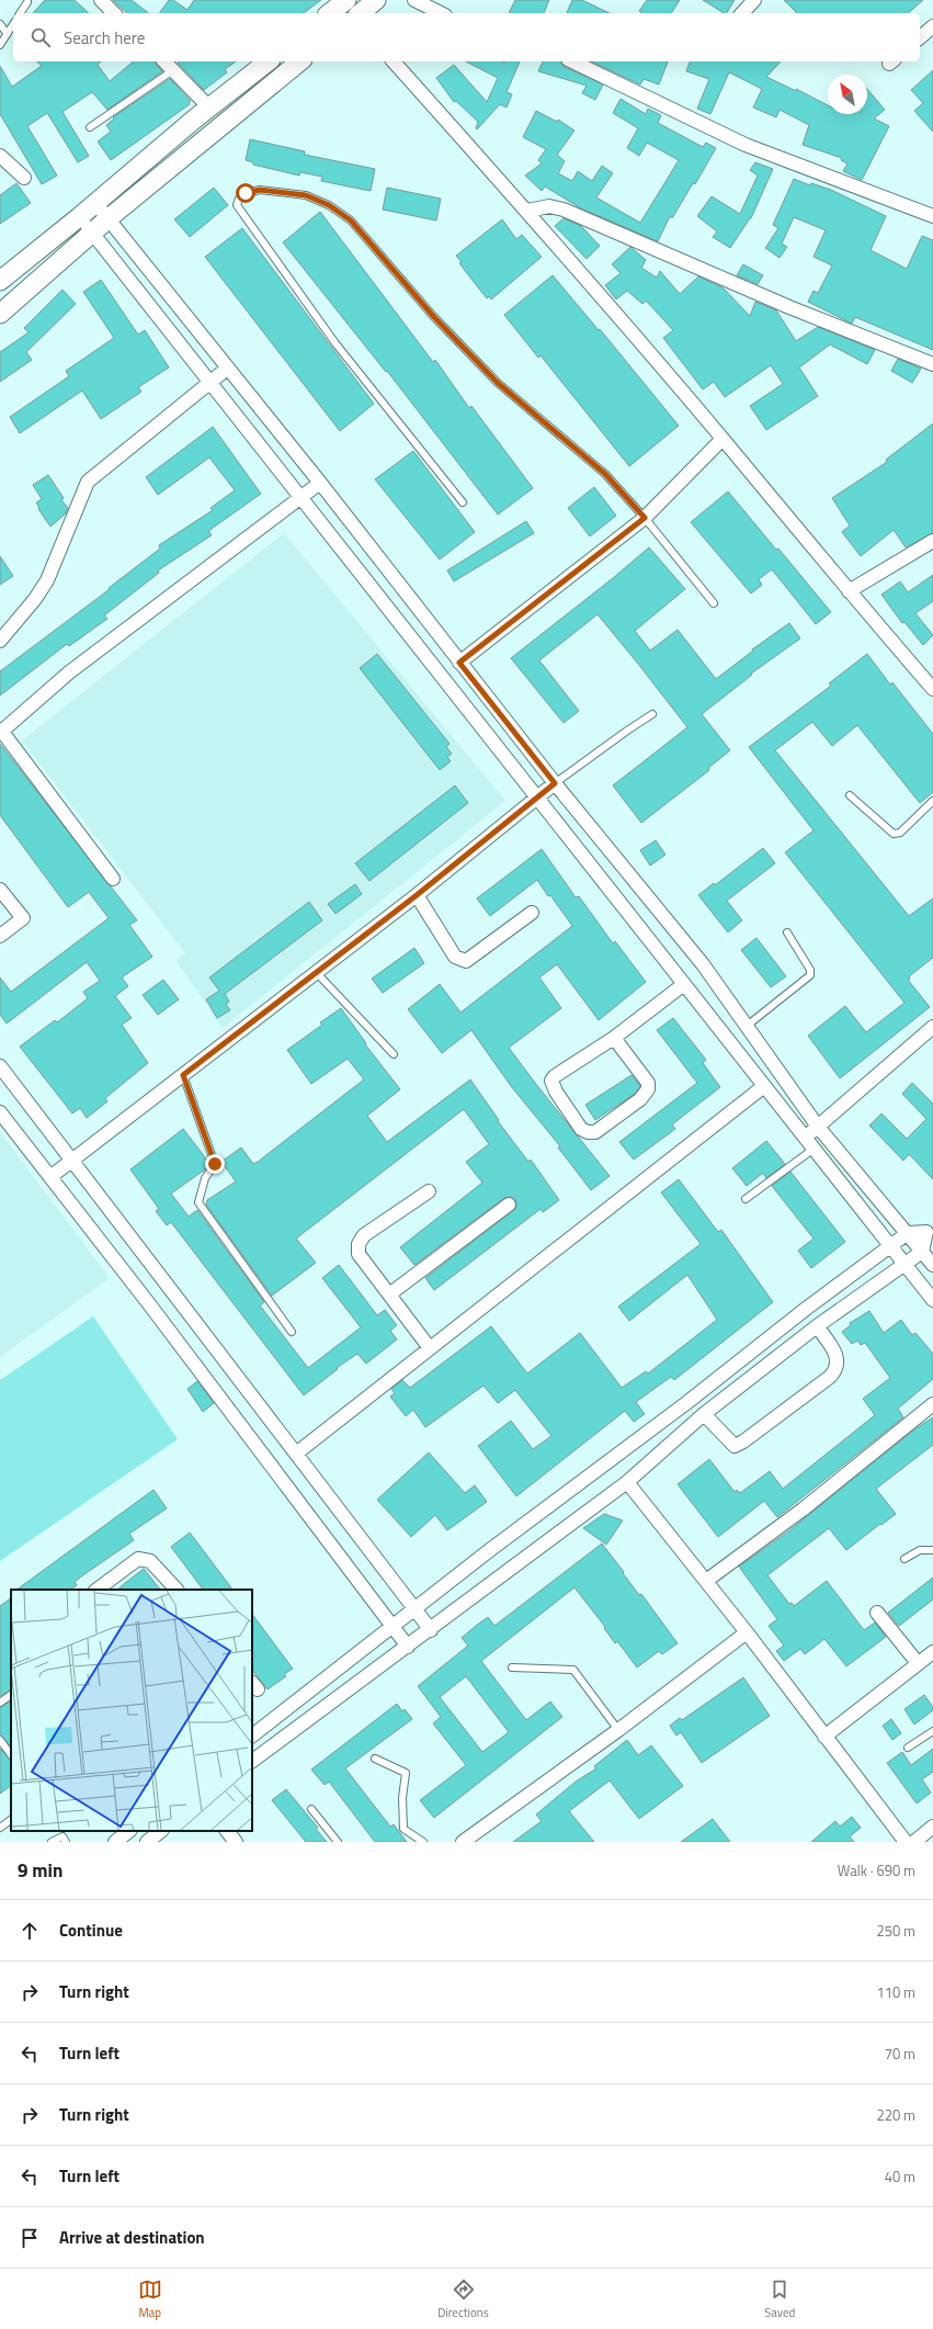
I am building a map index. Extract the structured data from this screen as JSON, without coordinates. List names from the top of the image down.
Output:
{
  "north": "top left",
  "page": {
    "search": "Search here",
    "heading": ["9 min", "Walk · 690 m"],
    "list": [
      ["Continue", "250 m"],
      ["Turn right", "110 m"],
      ["Turn left", "70 m"],
      ["Turn right", "220 m"],
      ["Turn left", "40 m"],
      "Arrive at destination"
    ],
    "nav": ["Map", "Directions", "Saved"]
  }
}
